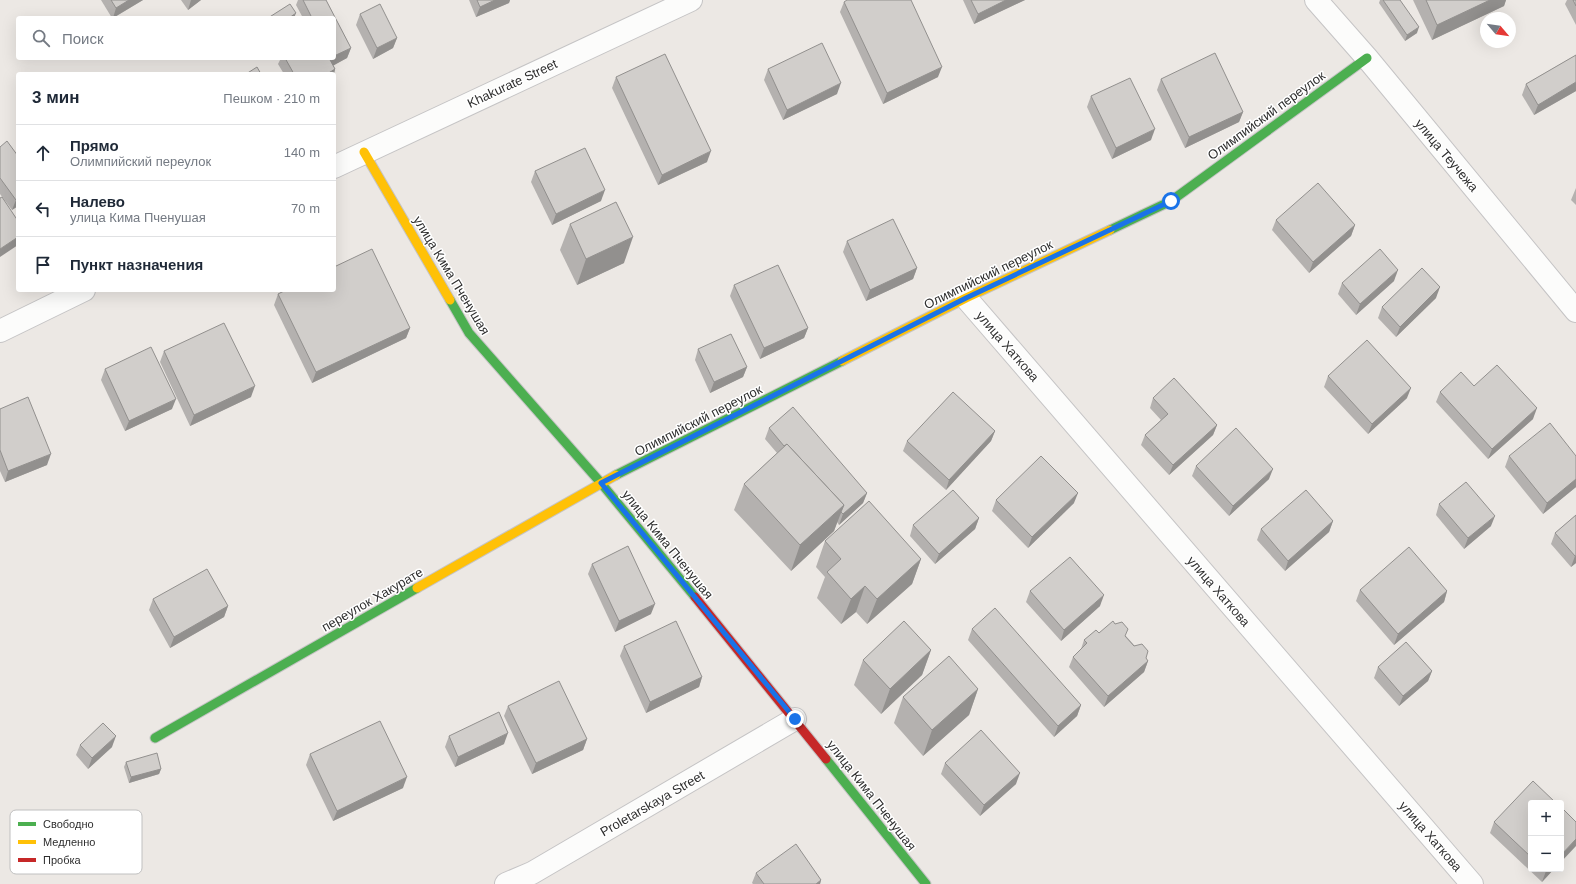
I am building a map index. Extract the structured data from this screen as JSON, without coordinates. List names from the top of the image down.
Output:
{
  "streets": {
    "street": [
      "Khakurate Street",
      "Олимпийский переулок",
      "улица Теучежа",
      "улица Кима Пченушая",
      "улица Хаткова",
      "переулок Хакурате",
      "Proletarskaya Street"
    ]
  },
  "crossings": [
    ["Khakurate Street", "улица Кима Пченушая"],
    ["Олимпийский переулок", "улица Теучежа"],
    ["Олимпийский переулок", "улица Кима Пченушая"],
    ["Олимпийский переулок", "улица Хаткова"],
    ["Олимпийский переулок", "переулок Хакурате"],
    ["улица Кима Пченушая", "переулок Хакурате"],
    ["улица Кима Пченушая", "Proletarskaya Street"]
  ],
  "legend": ["Свободно", "Медленно", "Пробка"],
  "north": "bottom right",
  "page": {
    "search": "Поиск",
    "heading": ["3 мин", "Пешком · 210 m"],
    "list": [
      ["Прямо", "Олимпийский переулок", "140 m"],
      ["Налево", "улица Кима Пченушая", "70 m"],
      "Пункт назначения"
    ],
    "map_buttons": ["+", "−"]
  }
}
